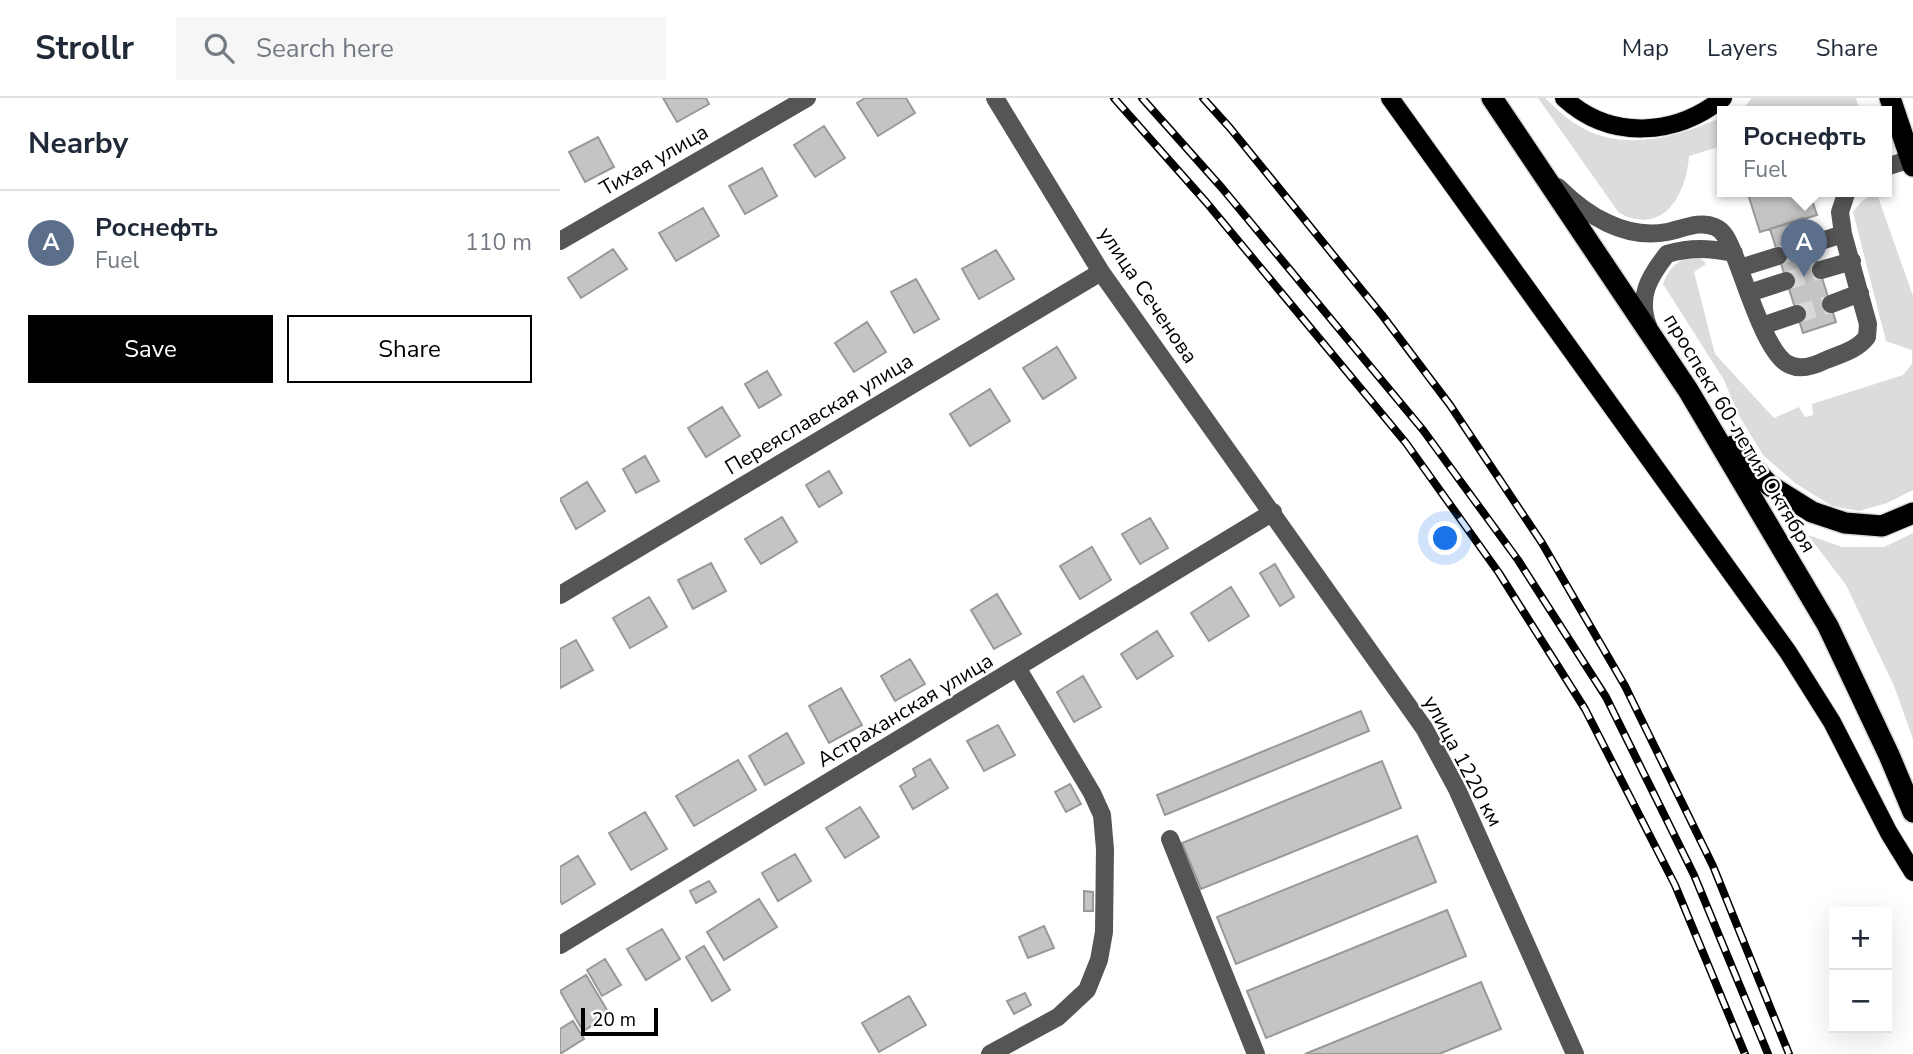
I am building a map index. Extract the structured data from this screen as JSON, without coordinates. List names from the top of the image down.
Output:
{
  "streets": {
    "highway": ["проспект 60-летия Октября"],
    "street": [
      "Тихая улица",
      "улица Сеченова",
      "Переяславская улица",
      "Астраханская улица",
      "улица 1220 км"
    ]
  },
  "crossings": [
    ["улица Сеченова", "Переяславская улица"],
    ["улица Сеченова", "Астраханская улица"],
    ["улица Сеченова", "улица 1220 км"],
    ["Астраханская улица", "улица 1220 км"]
  ],
  "scale_bar": "20 m",
  "page": {
    "header": "Strollr",
    "search": "Search here",
    "nav": ["Map", "Layers", "Share"],
    "heading": "Nearby",
    "popup": ["Роснефть", "Fuel"],
    "list": [
      {
        "mark": "A",
        "name": "Роснефть",
        "note": "Fuel",
        "value": "110 m"
      }
    ],
    "pins": "A",
    "buttons": ["Save", "Share"],
    "map_buttons": ["+", "−"],
    "scale": "20 m"
  }
}
